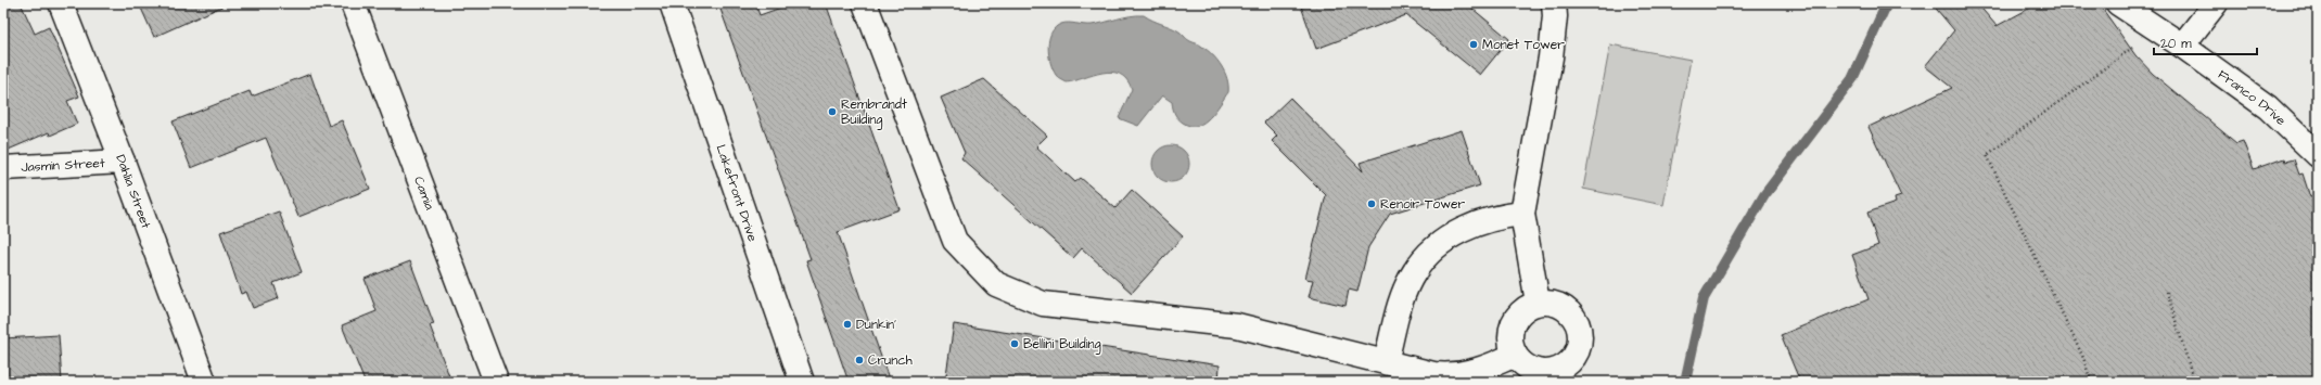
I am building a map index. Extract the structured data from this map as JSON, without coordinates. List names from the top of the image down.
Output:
{
  "streets": {
    "street": [
      "Franco Drive",
      "Jasmin Street",
      "Dahlia Street",
      "Camia",
      "Lakefront Drive"
    ]
  },
  "crossings": [
    ["Jasmin Street", "Dahlia Street"]
  ],
  "places": [
    "Monet Tower",
    "Rembrandt Building",
    "Renoir Tower",
    "Dunkin'",
    "Bellini Building",
    "Crunch"
  ],
  "scale_bar": "20 m"
}
